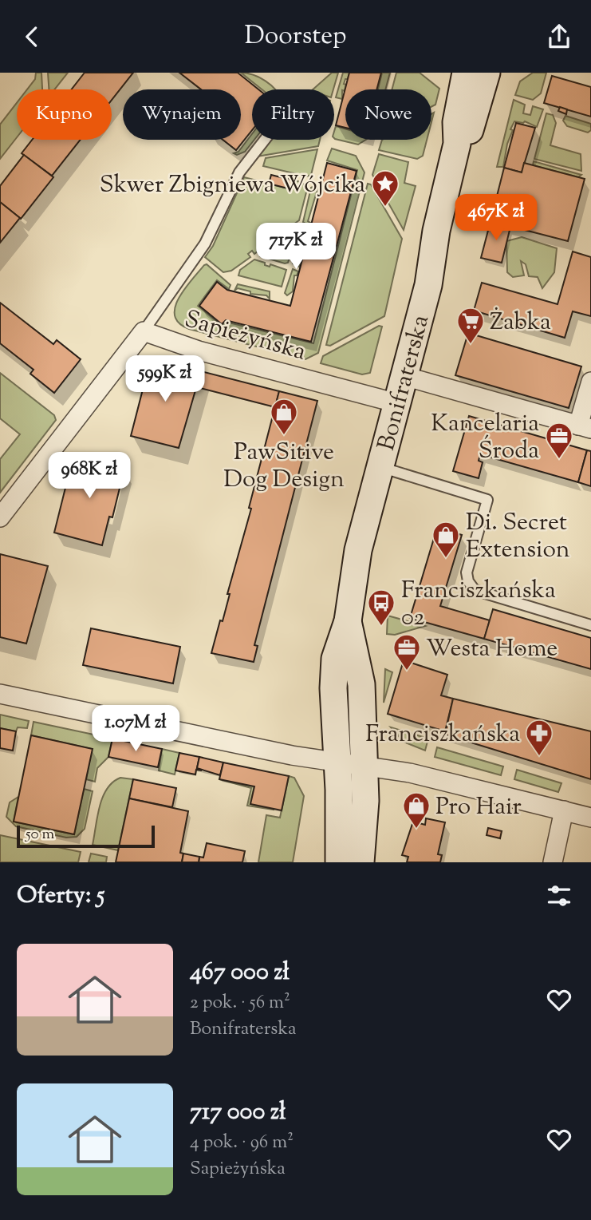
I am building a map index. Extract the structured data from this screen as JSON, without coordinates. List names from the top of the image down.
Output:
{
  "streets": {
    "street": ["Sapieżyńska", "Bonifraterska"]
  },
  "crossings": [
    ["Sapieżyńska", "Bonifraterska"]
  ],
  "places": {
    "place": ["Skwer Zbigniewa Wójcika"],
    "supermarket": ["Żabka"],
    "shop": ["PawSitive Dog Design", "Di. Secret Extension", "Pro Hair"],
    "office": ["Kancelaria Środa", "Westa Home"],
    "bus stop": ["Franciszkańska 02"],
    "pharmacy": ["Franciszkańska"]
  },
  "scale_bar": "50 m",
  "page": {
    "header": "Doorstep",
    "chip": [
      "Kupno",
      "Wynajem",
      "Filtry",
      "Nowe"
    ],
    "price": [
      "467K zł",
      "717K zł",
      "599K zł",
      "968K zł",
      "1.07M zł"
    ],
    "scale": "50 m",
    "heading": "Oferty: 5",
    "list": [
      {
        "name": "467 000 zł",
        "note": "2 pok. · 56 m² · Bonifraterska"
      },
      {
        "name": "717 000 zł",
        "note": "4 pok. · 96 m² · Sapieżyńska"
      }
    ]
  }
}
